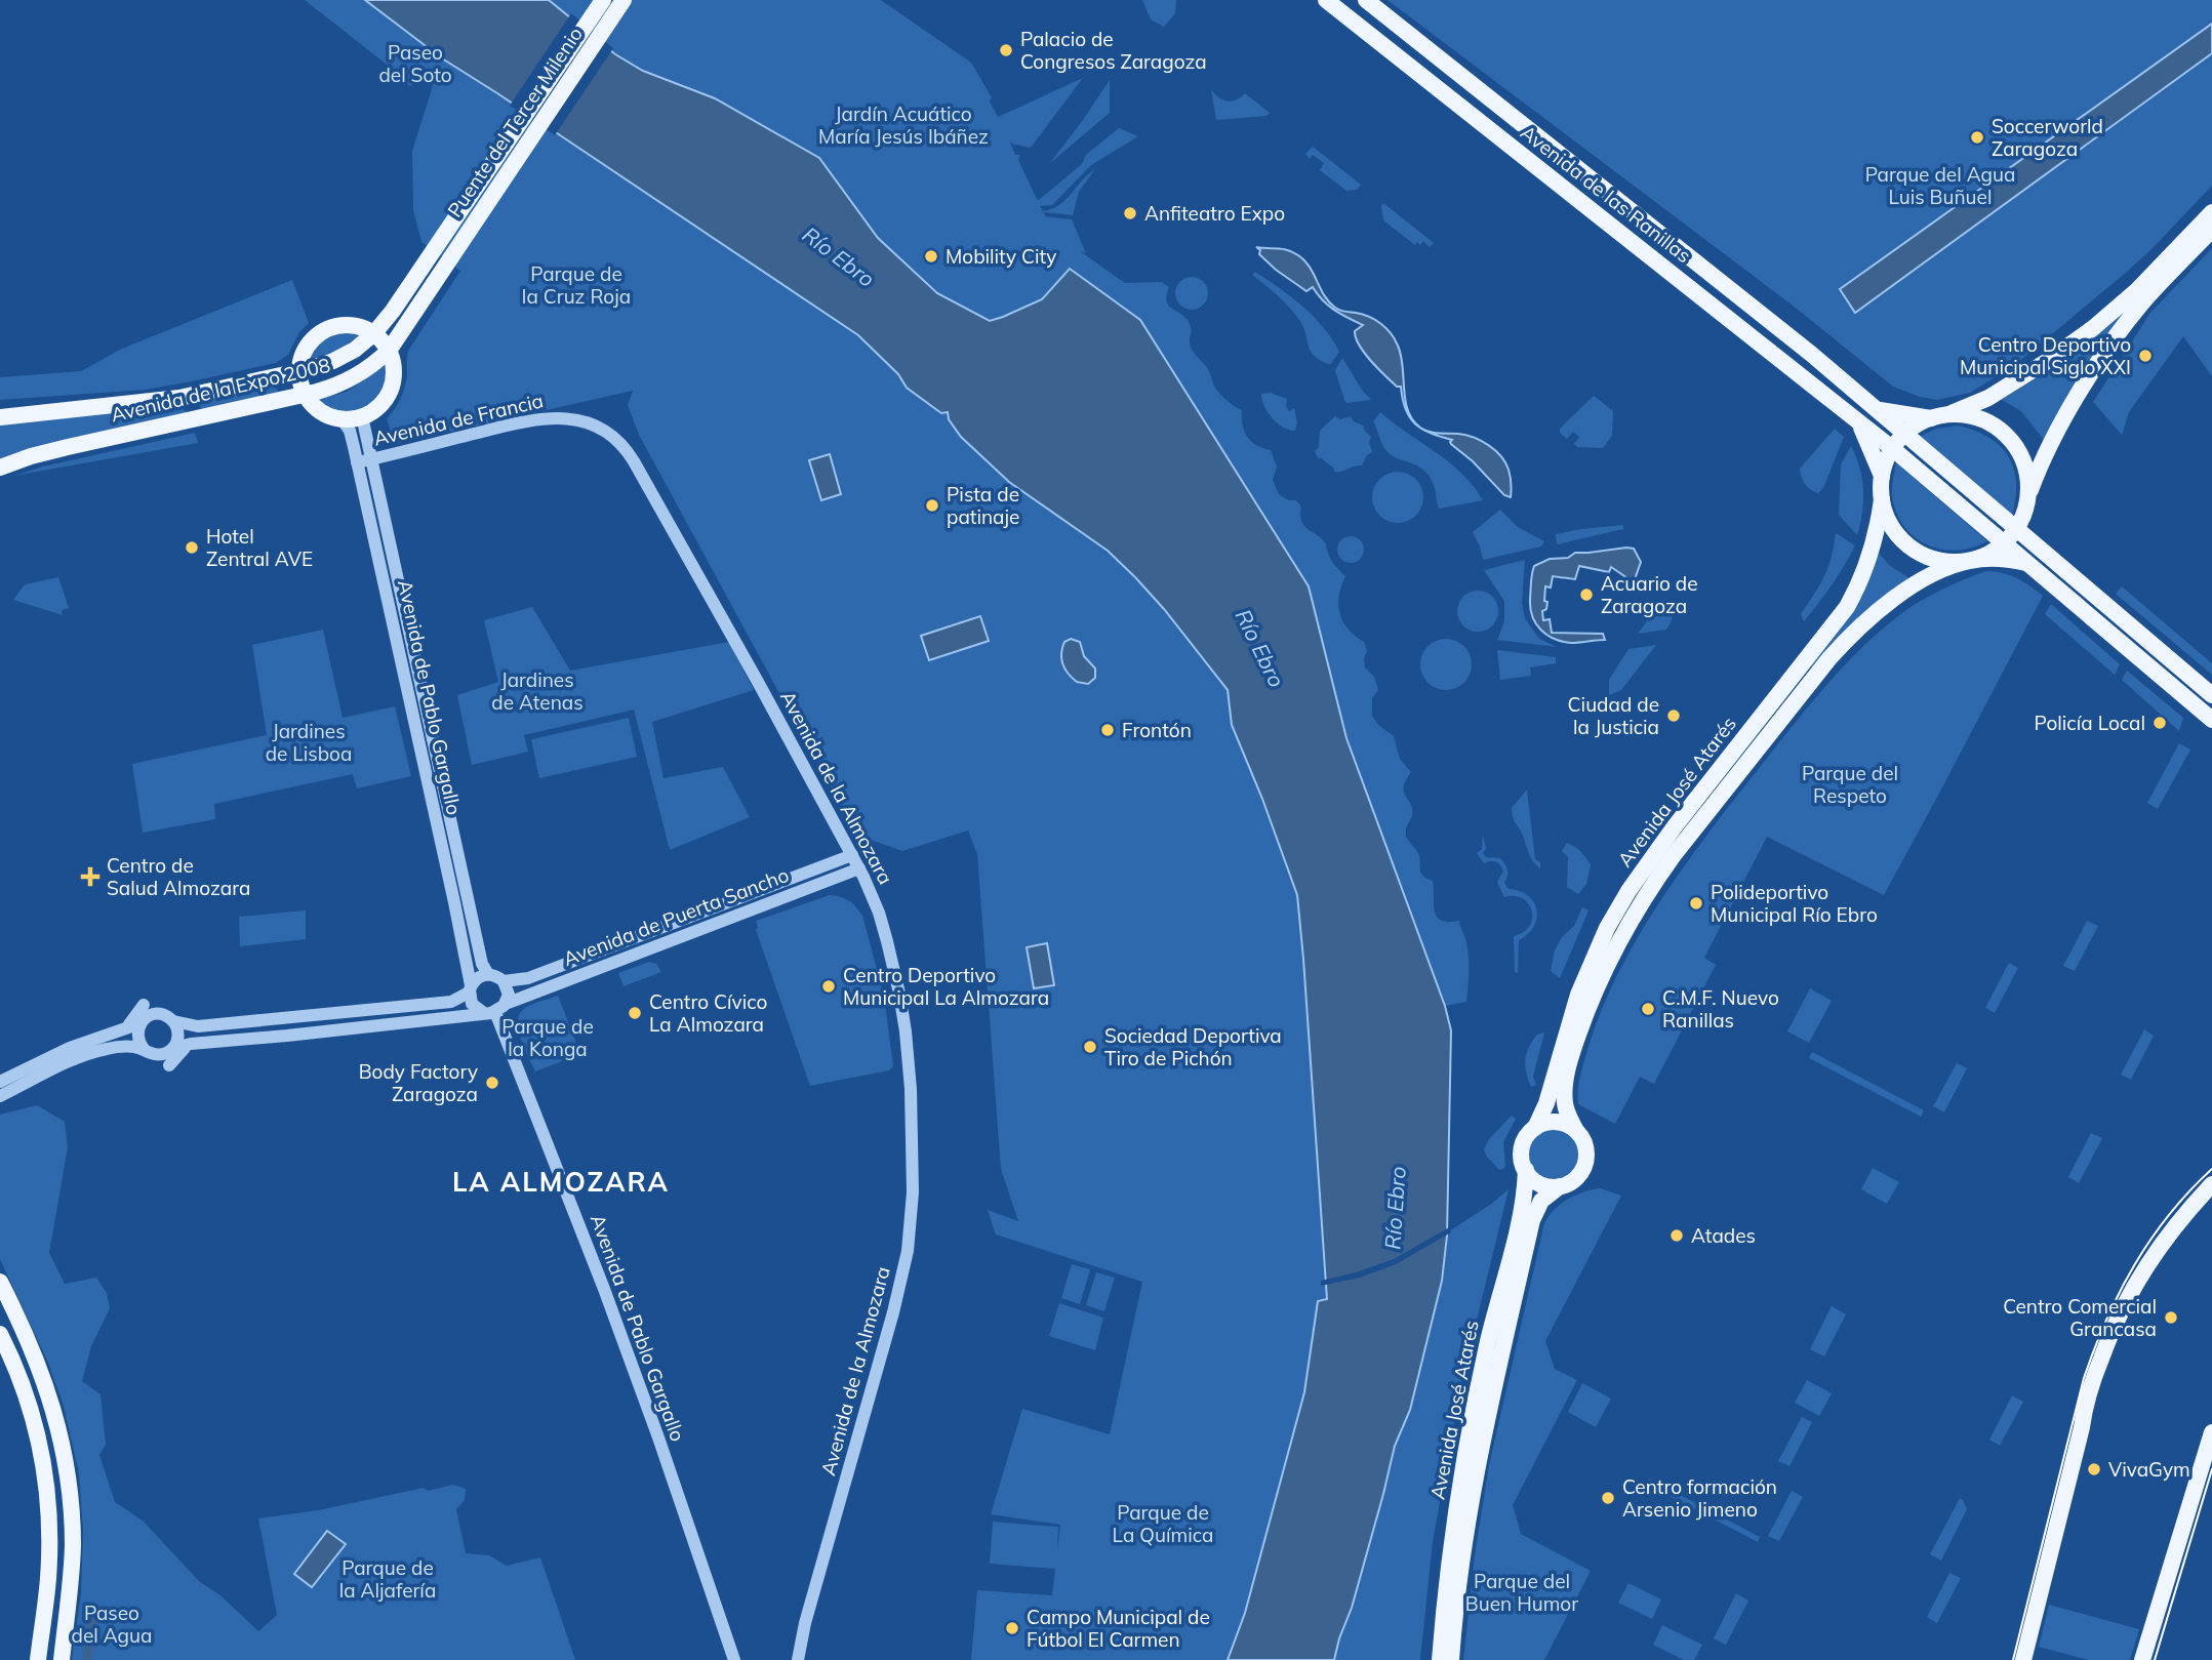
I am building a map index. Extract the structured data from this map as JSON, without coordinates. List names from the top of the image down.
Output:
{
  "streets": {
    "main road": [
      "Puente del Tercer Milenio",
      "Avenida de las Ranillas",
      "Avenida de la Expo 2008",
      "Avenida José Atarés"
    ],
    "street": [
      "Avenida de Francia",
      "Avenida de Pablo Gargallo",
      "Avenida de la Almozara",
      "Avenida de Puerta Sancho"
    ]
  },
  "crossings": [
    ["Puente del Tercer Milenio", "Avenida de la Expo 2008"],
    ["Avenida de las Ranillas", "Avenida José Atarés"],
    ["Avenida de Francia", "Avenida de Pablo Gargallo"],
    ["Avenida de Francia", "Avenida de la Almozara"],
    ["Avenida de Pablo Gargallo", "Avenida de Puerta Sancho"],
    ["Avenida de la Almozara", "Avenida de Puerta Sancho"]
  ],
  "districts": ["LA ALMOZARA"],
  "water": ["Río Ebro"],
  "parks": [
    "Paseo del Soto",
    "Jardín Acuático María Jesús Ibáñez",
    "Parque del Agua Luis Buñuel",
    "Parque de la Cruz Roja",
    "Jardines de Atenas",
    "Jardines de Lisboa",
    "Parque del Respeto",
    "Parque de la Konga",
    "Parque de La Química",
    "Parque de la Aljafería",
    "Parque del Buen Humor",
    "Paseo del Agua"
  ],
  "places": {
    "other": [
      "Palacio de Congresos Zaragoza",
      "Soccerworld Zaragoza",
      "Anfiteatro Expo",
      "Mobility City",
      "Centro Deportivo Municipal Siglo XXI",
      "Pista de patinaje",
      "Hotel Zentral AVE",
      "Acuario de Zaragoza",
      "Ciudad de la Justicia",
      "Policía Local",
      "Frontón",
      "Polideportivo Municipal Río Ebro",
      "Centro Deportivo Municipal La Almozara",
      "C.M.F. Nuevo Ranillas",
      "Centro Cívico La Almozara",
      "Sociedad Deportiva Tiro de Pichón",
      "Body Factory Zaragoza",
      "Atades",
      "Centro Comercial Grancasa",
      "VivaGym",
      "Centro formación Arsenio Jimeno",
      "Campo Municipal de Fútbol El Carmen"
    ],
    "health": ["Centro de Salud Almozara"]
  }
}
